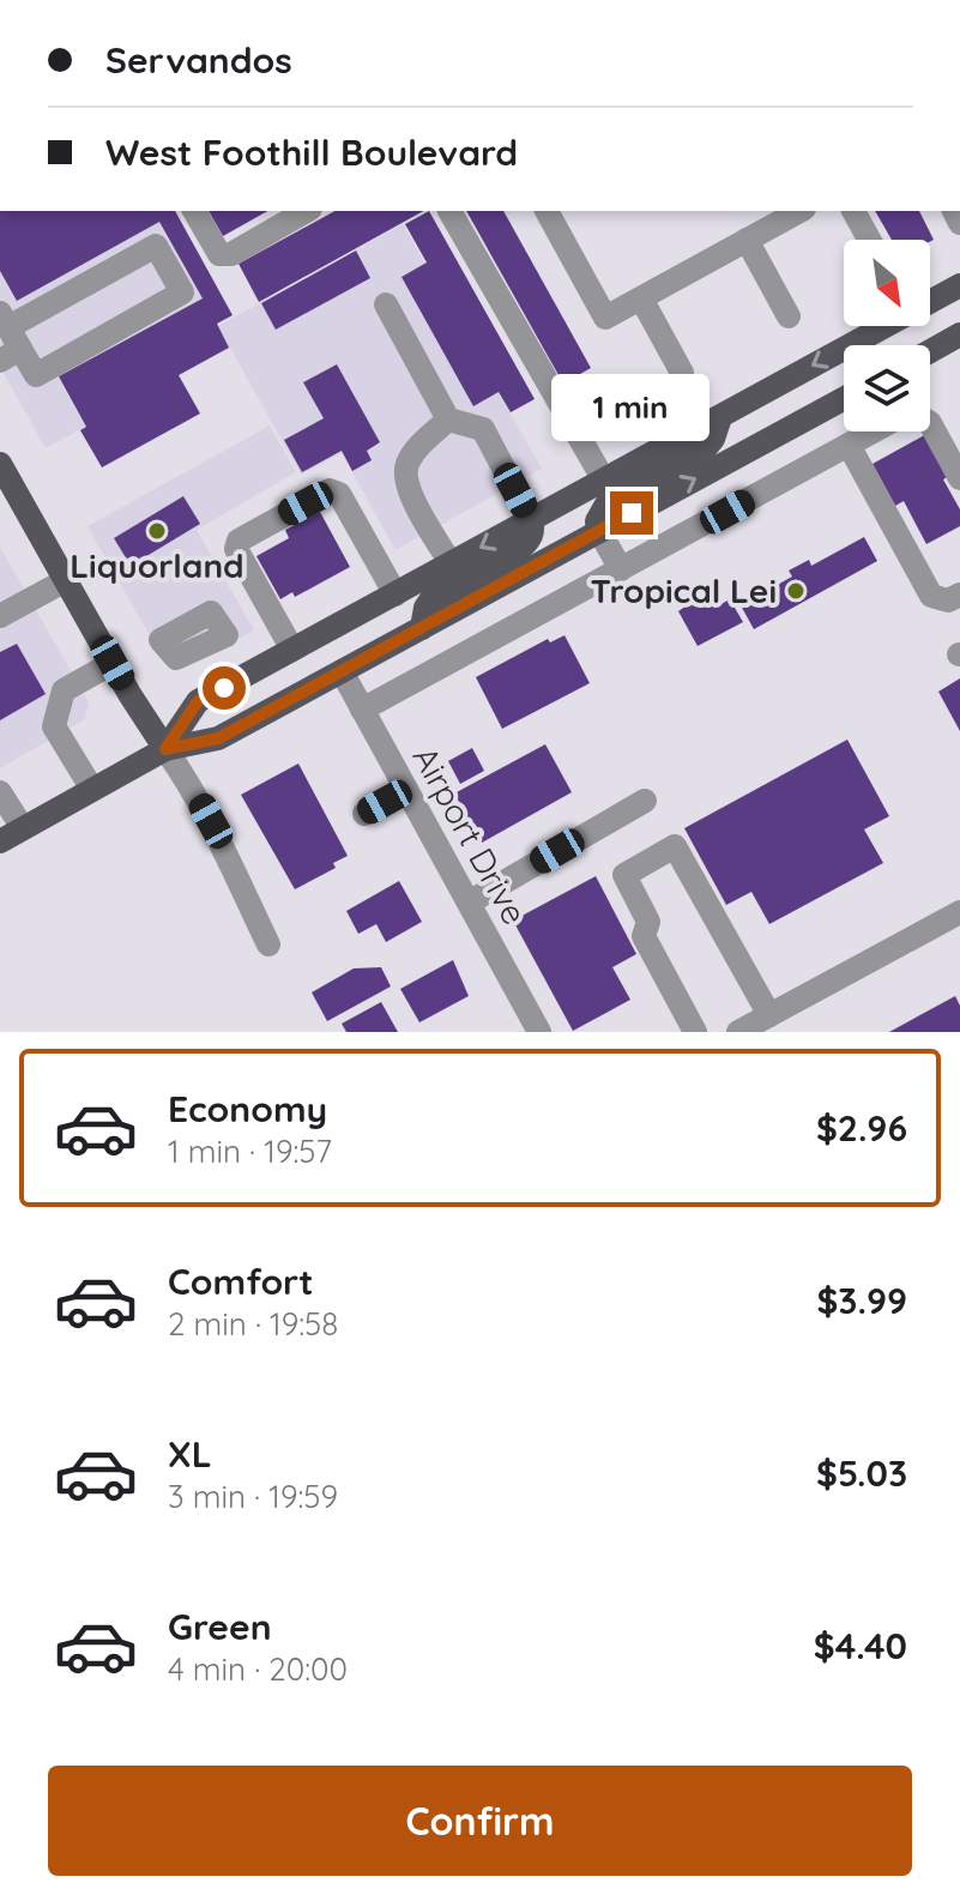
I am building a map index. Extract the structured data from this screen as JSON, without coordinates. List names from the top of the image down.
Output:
{
  "streets": {
    "street": ["Airport Drive"]
  },
  "places": ["Liquorland", "Tropical Lei"],
  "north": "bottom right",
  "page": {
    "banner": ["Servandos", "West Foothill Boulevard"],
    "bubble": "1 min",
    "list": [
      {
        "name": "Economy",
        "note": "1 min · 19:57",
        "value": "$2.96"
      },
      {
        "name": "Comfort",
        "note": "2 min · 19:58",
        "value": "$3.99"
      },
      {
        "name": "XL",
        "note": "3 min · 19:59",
        "value": "$5.03"
      },
      {
        "name": "Green",
        "note": "4 min · 20:00",
        "value": "$4.40"
      }
    ],
    "buttons": "Confirm"
  }
}
